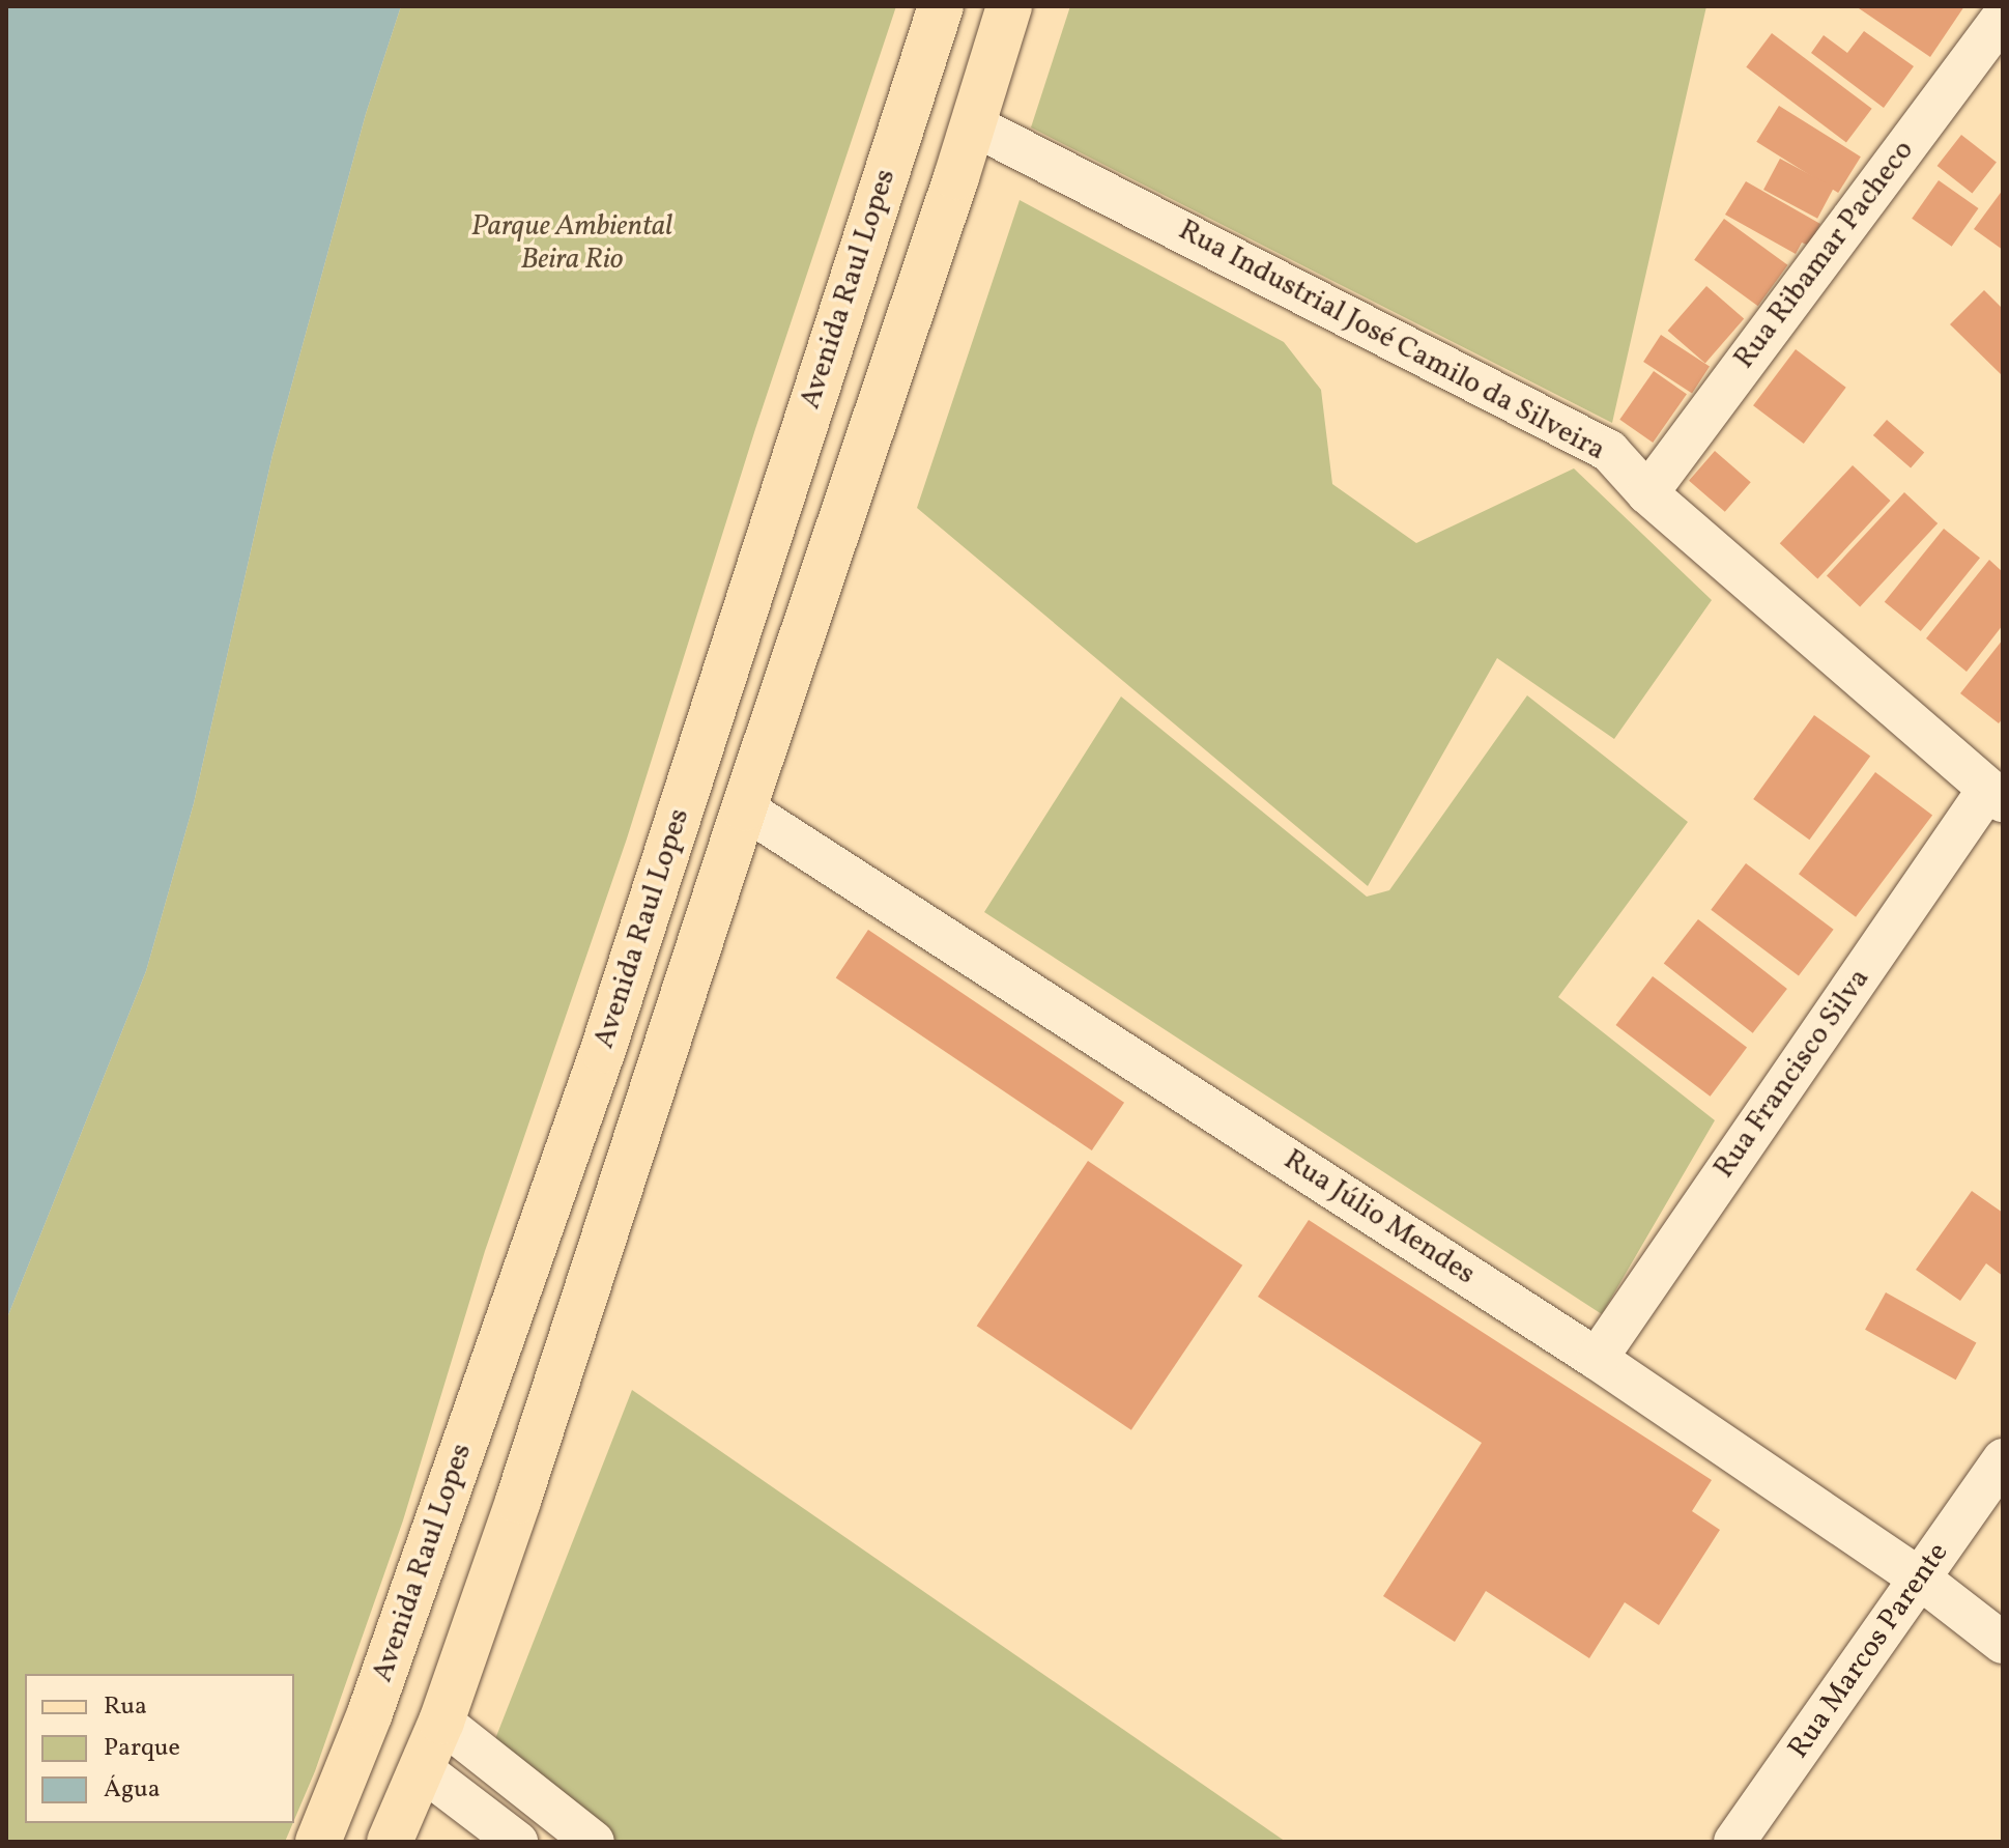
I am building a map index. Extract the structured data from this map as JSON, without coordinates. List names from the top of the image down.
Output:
{
  "streets": {
    "main road": ["Avenida Raul Lopes"],
    "street": [
      "Rua Ribamar Pacheco",
      "Rua Industrial José Camilo da Silveira",
      "Rua Francisco Silva",
      "Rua Júlio Mendes",
      "Rua Marcos Parente"
    ]
  },
  "crossings": [
    ["Rua Ribamar Pacheco", "Rua Industrial José Camilo da Silveira"],
    ["Avenida Raul Lopes", "Rua Industrial José Camilo da Silveira"],
    ["Avenida Raul Lopes", "Rua Júlio Mendes"],
    ["Rua Industrial José Camilo da Silveira", "Rua Francisco Silva"],
    ["Rua Francisco Silva", "Rua Júlio Mendes"],
    ["Rua Júlio Mendes", "Rua Marcos Parente"]
  ],
  "parks": ["Parque Ambiental Beira Rio"],
  "legend": ["Rua", "Parque", "Água"]
}
